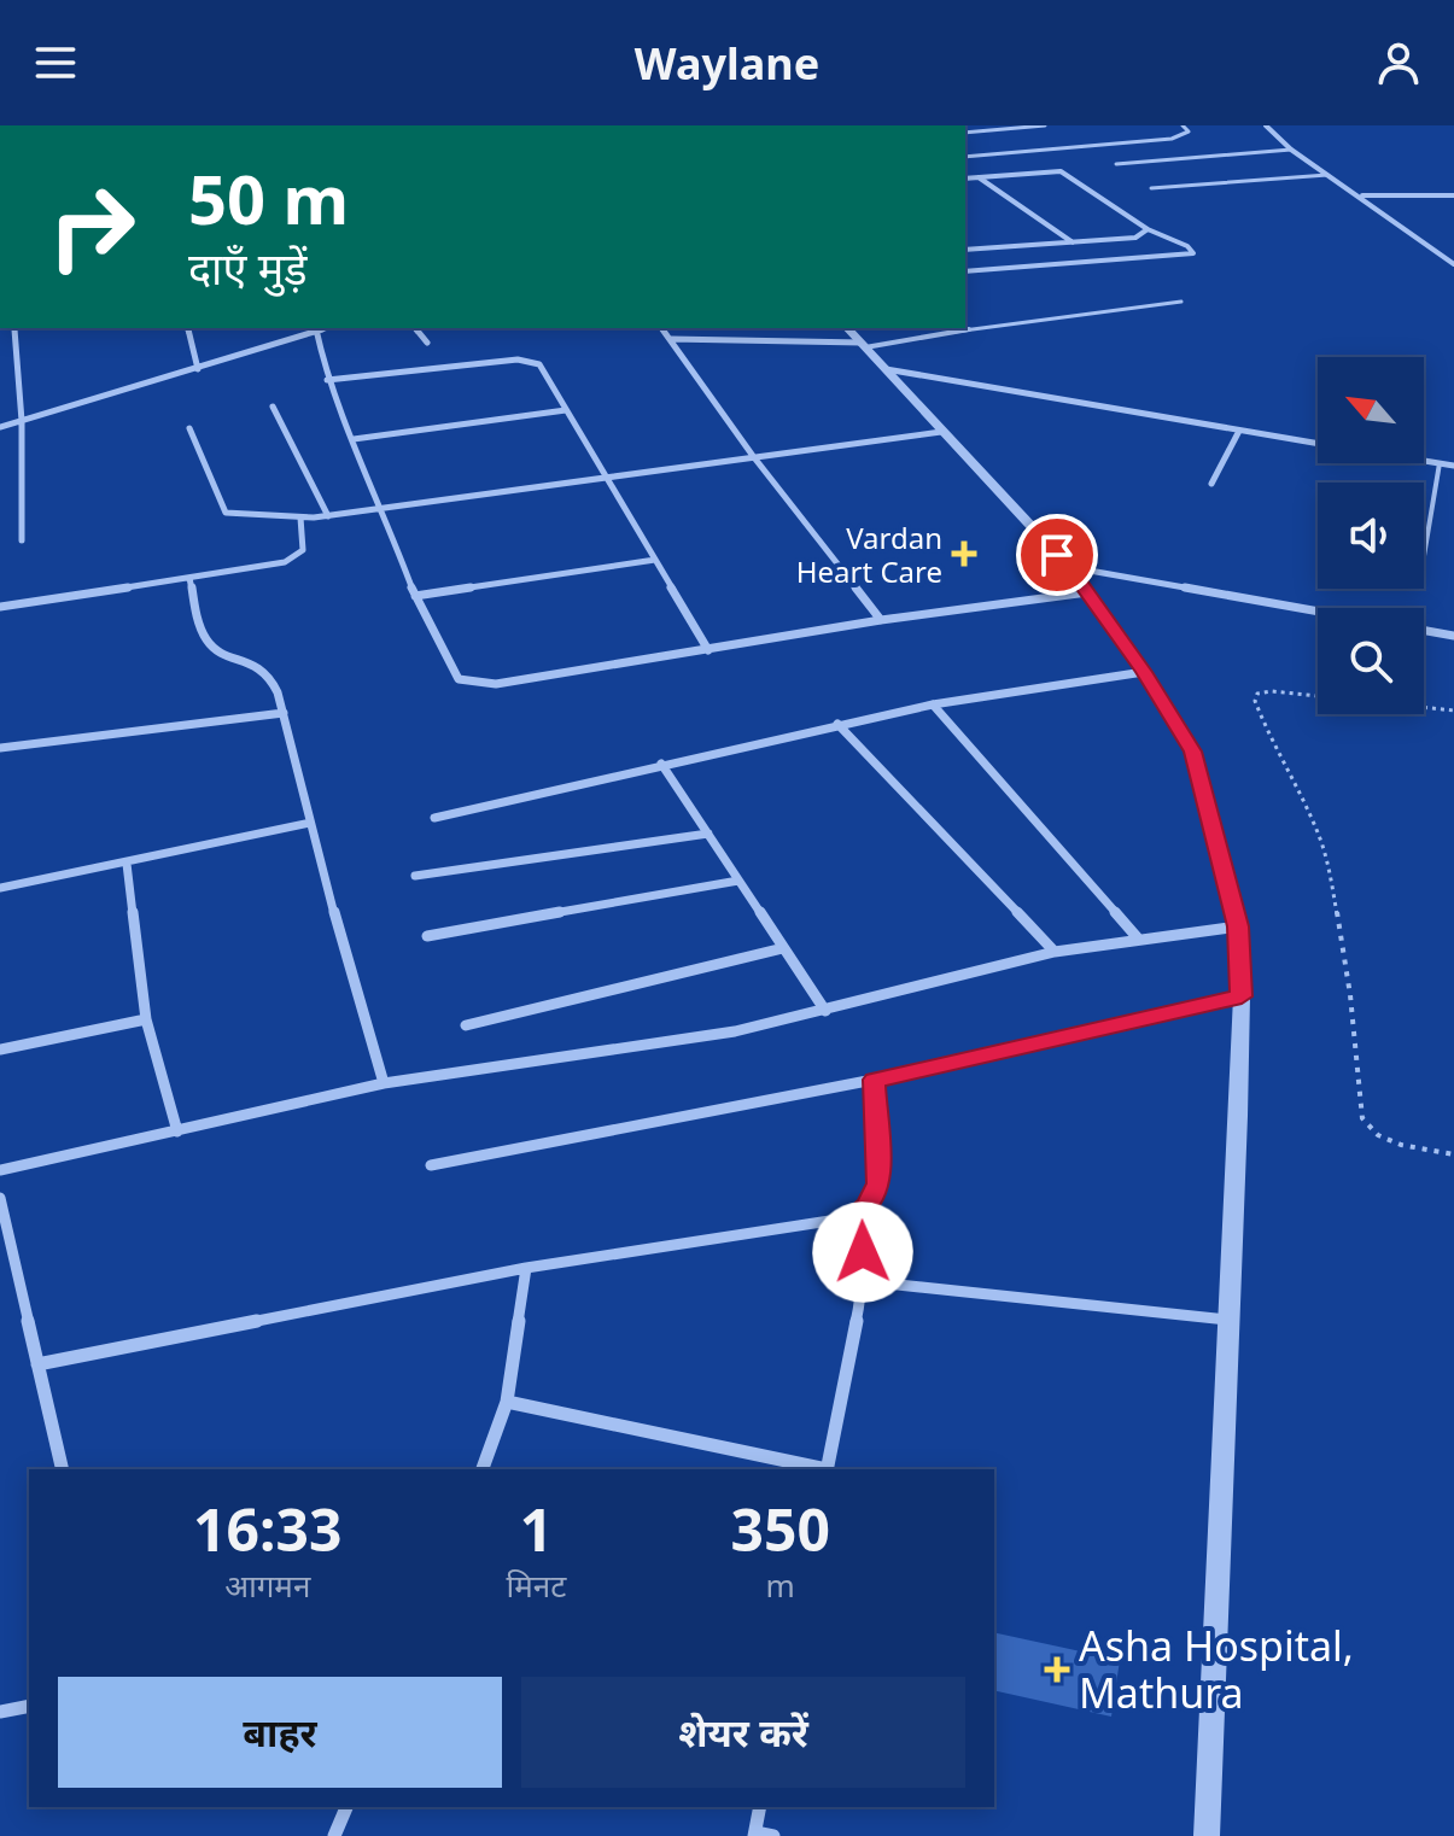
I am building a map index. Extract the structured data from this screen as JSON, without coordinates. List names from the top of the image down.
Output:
{
  "places": {
    "health": ["Vardan Heart Care", "Asha Hospital, Mathura"]
  },
  "north": "top left",
  "page": {
    "header": "Waylane",
    "turn": ["50 m", "दाएँ मुड़ें"],
    "eta": [
      "16:33",
      "आगमन",
      "1",
      "मिनट",
      "350",
      "m"
    ],
    "buttons": ["बाहर", "शेयर करें"]
  }
}
